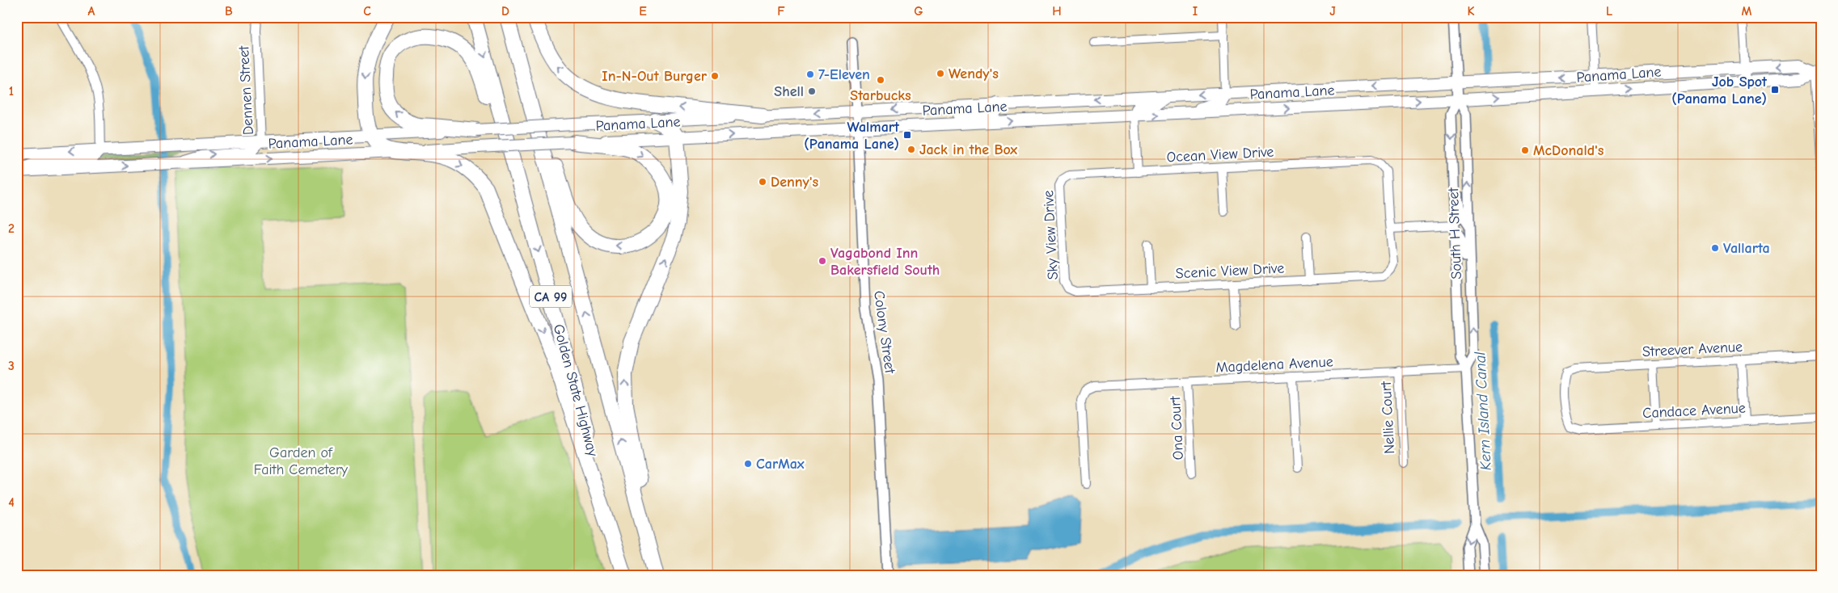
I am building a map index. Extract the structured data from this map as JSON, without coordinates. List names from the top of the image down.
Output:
{
  "streets": {
    "highway": ["CA 99", "Golden State Highway"],
    "main road": ["Panama Lane"],
    "street": [
      "Dennen Street",
      "Ocean View Drive",
      "South H Street",
      "Sky View Drive",
      "Scenic View Drive",
      "Colony Street",
      "Streever Avenue",
      "Magdelena Avenue",
      "Candace Avenue",
      "Nellie Court",
      "Ona Court"
    ]
  },
  "crossings": [
    ["Panama Lane", "Dennen Street"],
    ["Panama Lane", "South H Street"],
    ["Panama Lane", "Colony Street"],
    ["Ocean View Drive", "Sky View Drive"],
    ["Ocean View Drive", "Scenic View Drive"],
    ["South H Street", "Magdelena Avenue"],
    ["Sky View Drive", "Scenic View Drive"],
    ["Streever Avenue", "Candace Avenue"],
    ["Magdelena Avenue", "Nellie Court"],
    ["Magdelena Avenue", "Ona Court"]
  ],
  "one_way": ["Dennen Street"],
  "water": ["Kern Island Canal"],
  "parks": ["Garden of Faith Cemetery"],
  "places": {
    "other": [
      "Wendy's",
      "7-Eleven",
      "In-N-Out Burger",
      "Starbucks",
      "Shell",
      "Jack in the Box",
      "McDonald's",
      "Denny's",
      "Vallarta",
      "Vagabond Inn Bakersfield South",
      "CarMax"
    ],
    "transit": ["Job Spot (Panama Lane)", "Walmart (Panama Lane)"]
  },
  "grid": {
    "columns": [
      "A",
      "B",
      "C",
      "D",
      "E",
      "F",
      "G",
      "H",
      "I",
      "J",
      "K",
      "L",
      "M"
    ],
    "rows": [
      "1",
      "2",
      "3",
      "4"
    ]
  }
}
